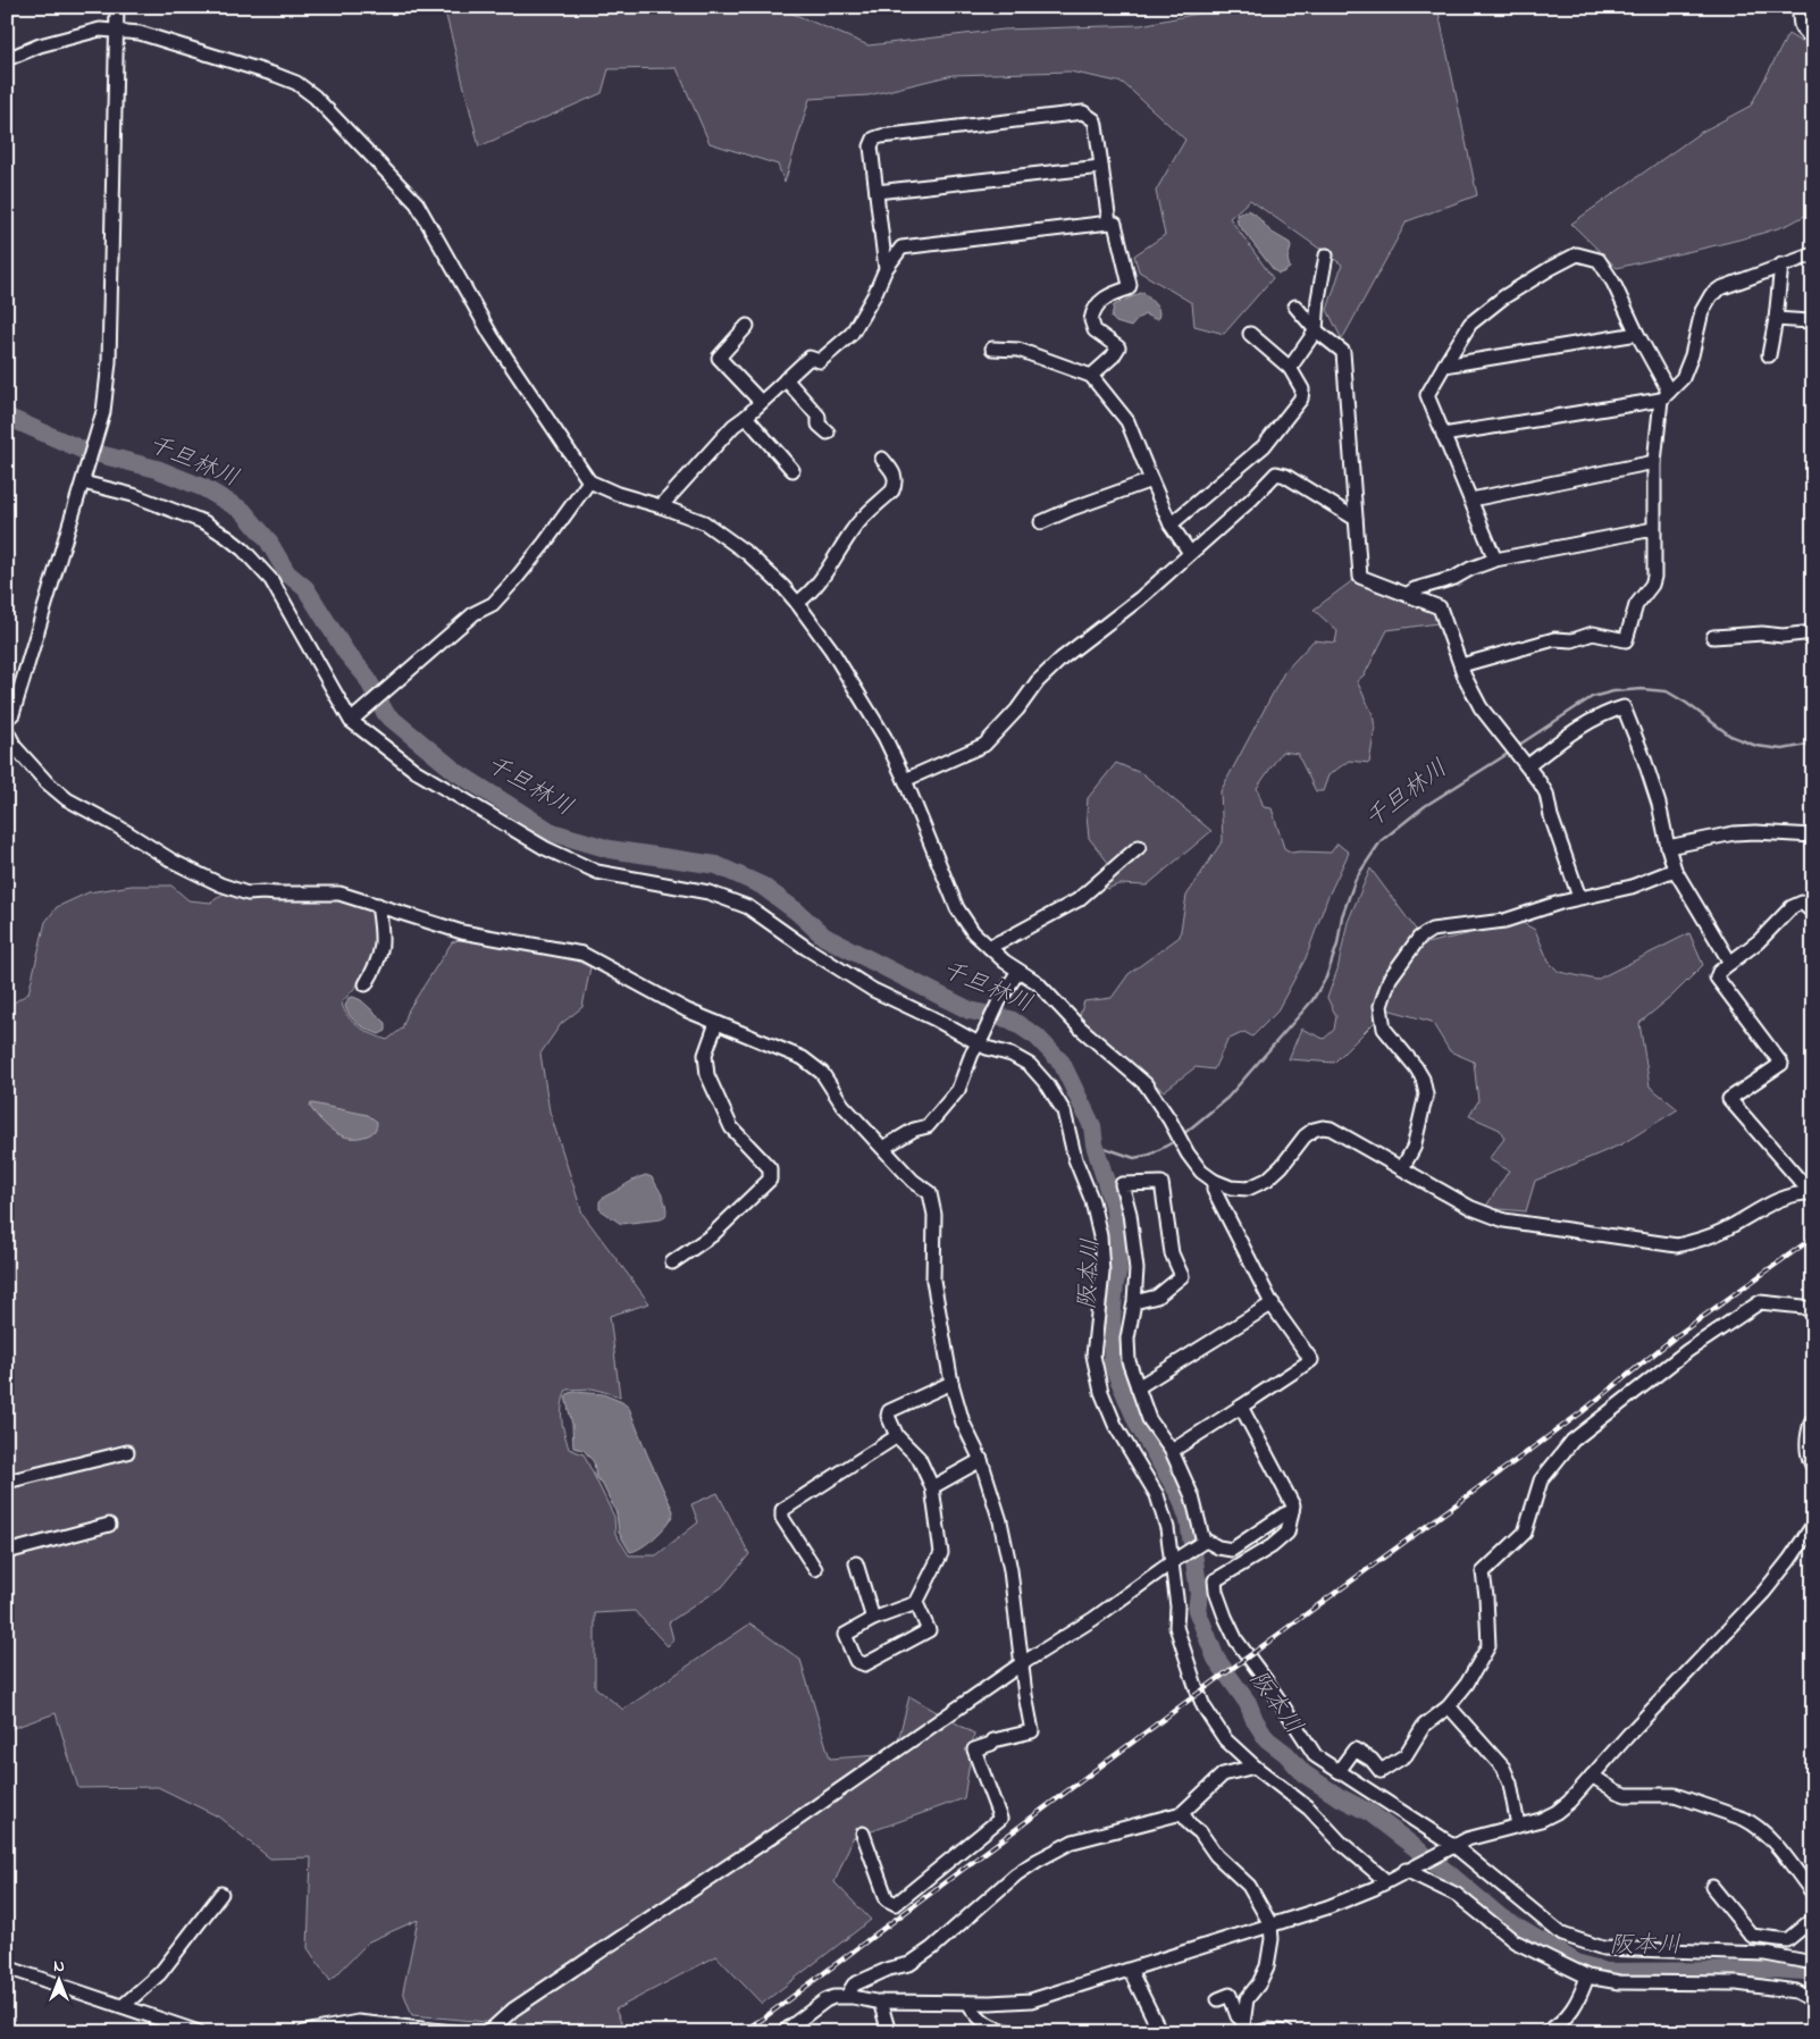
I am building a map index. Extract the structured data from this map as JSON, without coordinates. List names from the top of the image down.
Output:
{
  "water": ["千旦林川", "阪本川"],
  "north": "top"
}
